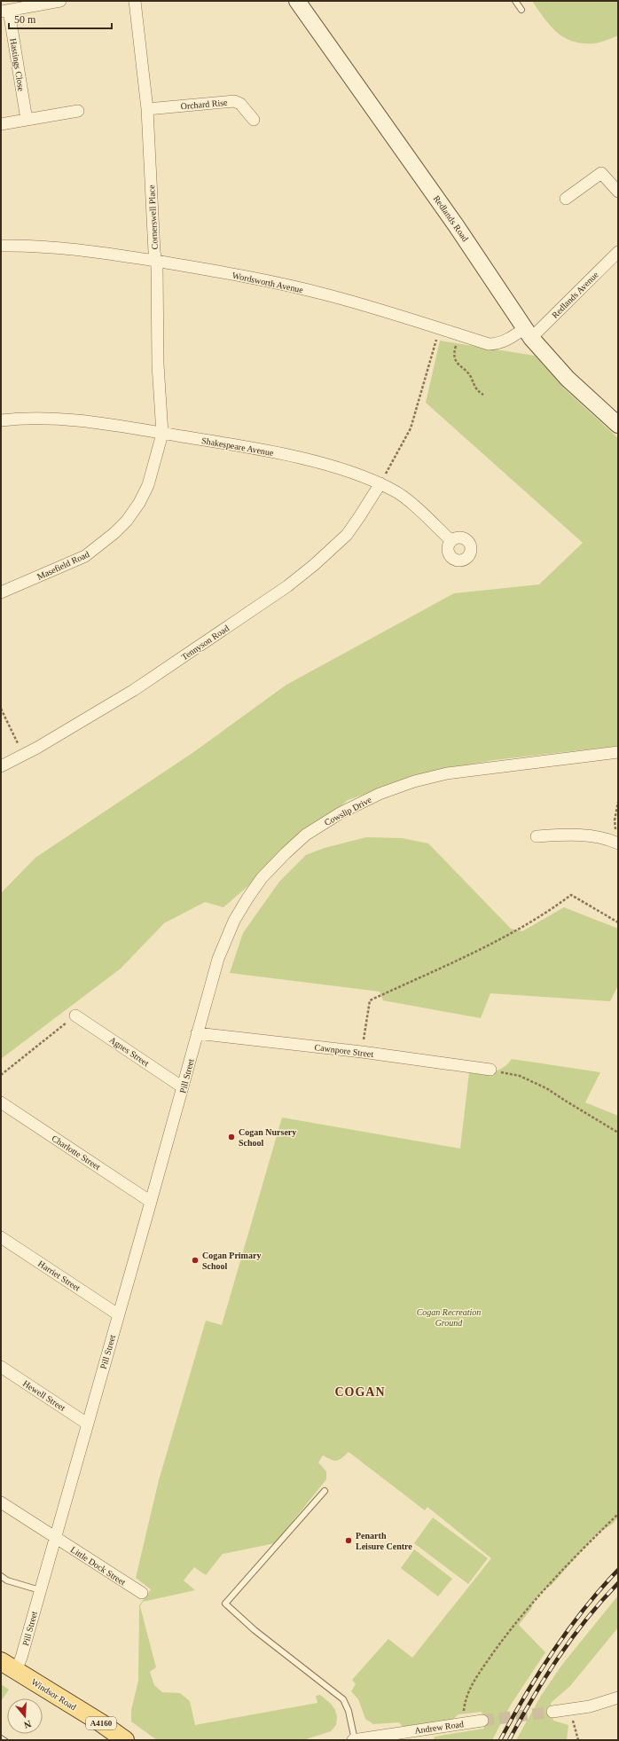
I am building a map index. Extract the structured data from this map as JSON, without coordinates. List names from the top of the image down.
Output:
{
  "streets": {
    "main road": ["Redlands Road", "Windsor Road", "A4160"],
    "street": [
      "Hastings Close",
      "Orchard Rise",
      "Cornerswell Place",
      "Wordsworth Avenue",
      "Redlands Avenue",
      "Shakespeare Avenue",
      "Masefield Road",
      "Tennyson Road",
      "Cowslip Drive",
      "Cawnpore Street",
      "Agnes Street",
      "Pill Street",
      "Charlotte Street",
      "Harriet Street",
      "Hewell Street",
      "Little Dock Street",
      "Andrew Road"
    ]
  },
  "crossings": [
    ["Orchard Rise", "Cornerswell Place"],
    ["Cornerswell Place", "Wordsworth Avenue"],
    ["Cornerswell Place", "Shakespeare Avenue"],
    ["Cornerswell Place", "Masefield Road"],
    ["Redlands Road", "Wordsworth Avenue"],
    ["Redlands Road", "Redlands Avenue"],
    ["Wordsworth Avenue", "Redlands Avenue"],
    ["Shakespeare Avenue", "Masefield Road"],
    ["Shakespeare Avenue", "Tennyson Road"],
    ["Cowslip Drive", "Cawnpore Street"],
    ["Cowslip Drive", "Pill Street"],
    ["Cawnpore Street", "Pill Street"],
    ["Agnes Street", "Pill Street"],
    ["Pill Street", "Charlotte Street"],
    ["Pill Street", "Harriet Street"],
    ["Pill Street", "Hewell Street"],
    ["Pill Street", "Little Dock Street"],
    ["Pill Street", "Windsor Road"]
  ],
  "districts": ["COGAN"],
  "parks": ["Cogan Recreation Ground"],
  "places": ["Cogan Nursery School", "Cogan Primary School", "Penarth Leisure Centre"],
  "scale_bar": "50 m",
  "north": "bottom"
}
